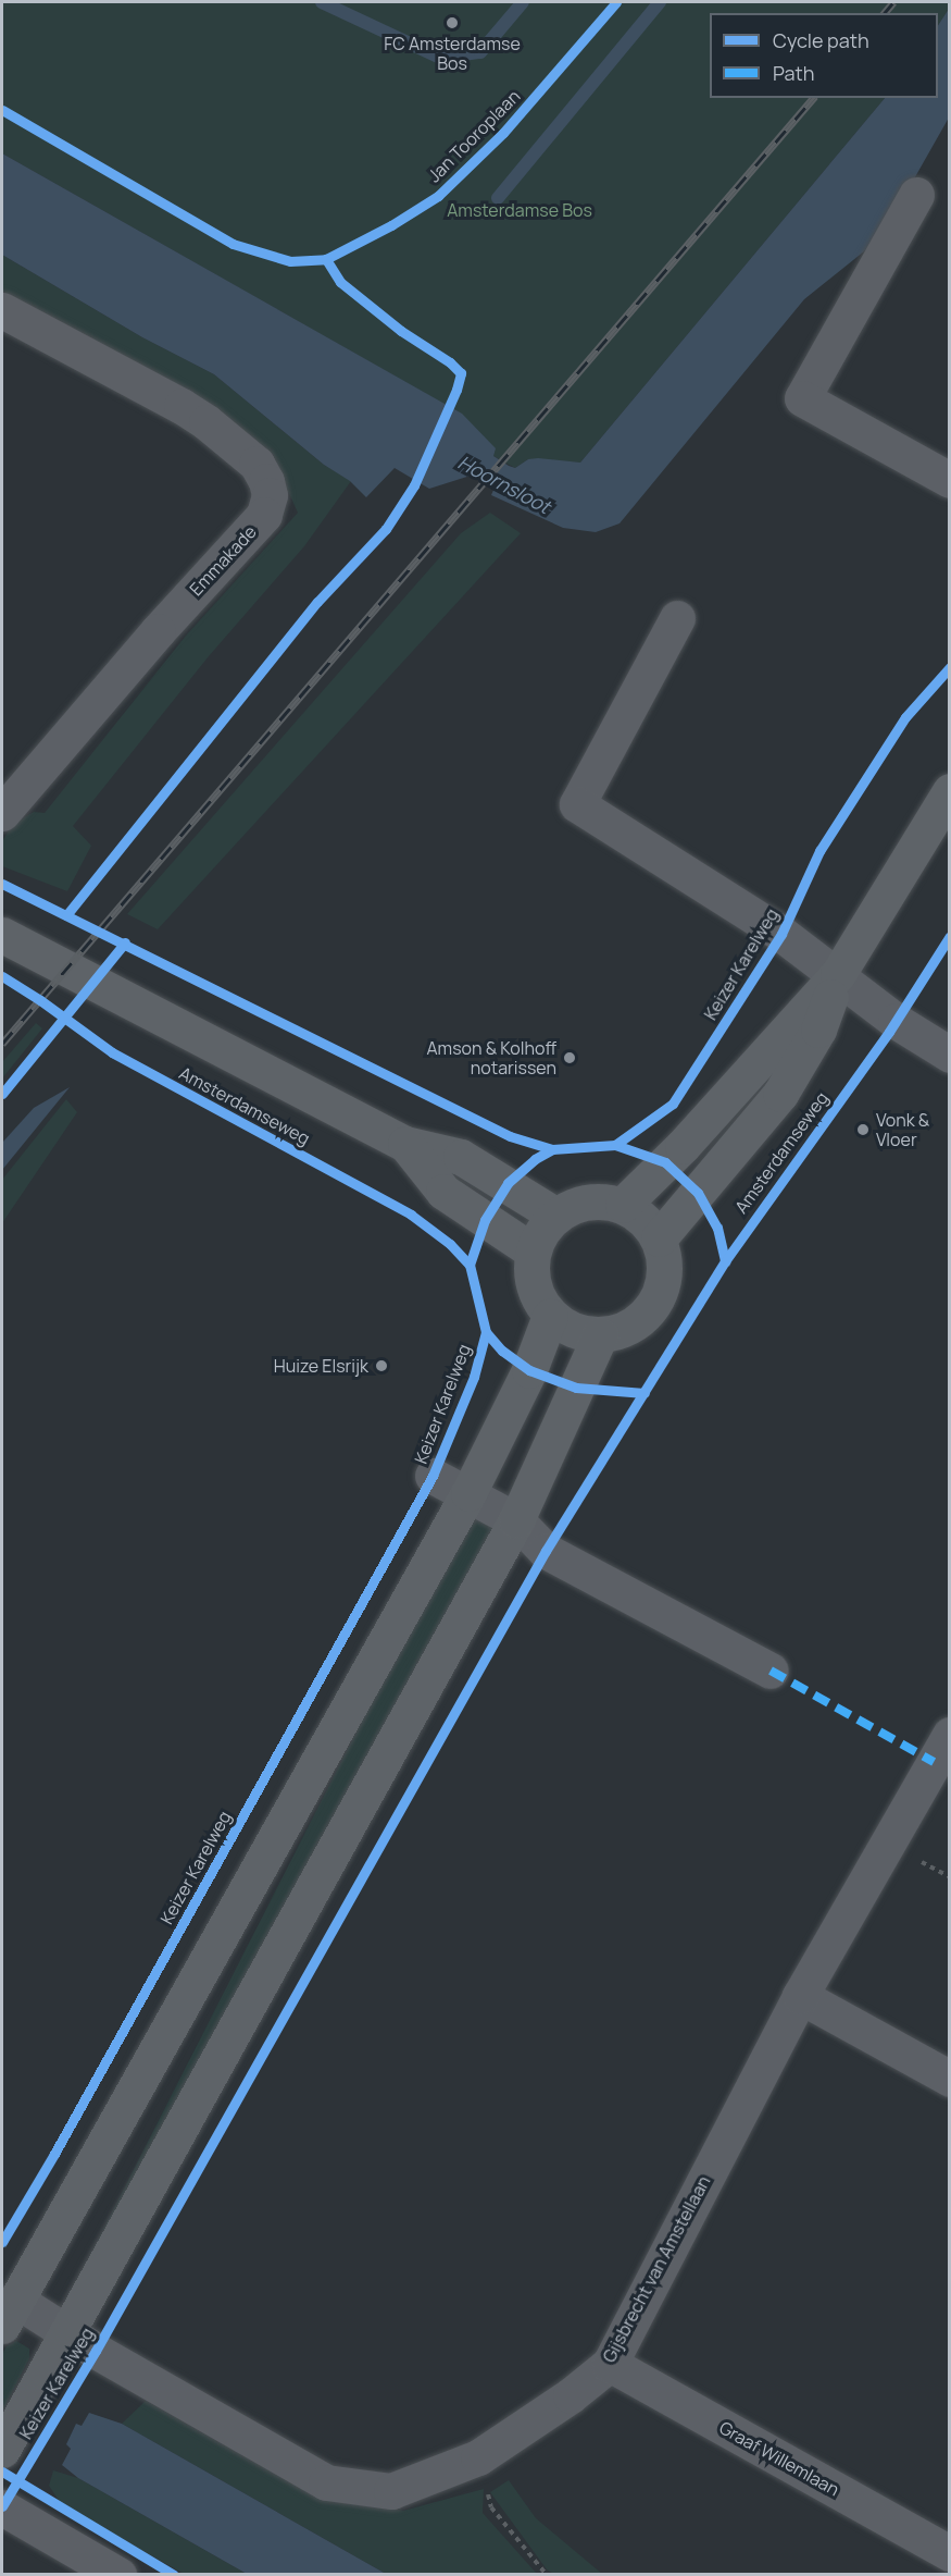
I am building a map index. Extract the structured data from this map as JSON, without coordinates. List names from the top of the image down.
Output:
{
  "streets": {
    "main road": ["Keizer Karelweg", "Amsterdamseweg"],
    "street": ["Emmakade", "Gijsbrecht van Amstellaan", "Graaf Willemlaan"],
    "cycle path": ["Jan Tooroplaan"]
  },
  "crossings": [
    ["Keizer Karelweg", "Amsterdamseweg"],
    ["Keizer Karelweg", "Gijsbrecht van Amstellaan"],
    ["Gijsbrecht van Amstellaan", "Graaf Willemlaan"]
  ],
  "water": ["Hoornsloot"],
  "parks": ["Amsterdamse Bos"],
  "places": [
    "FC Amsterdamse Bos",
    "Amson & Kolhoff notarissen",
    "Vonk & Vloer",
    "Huize Elsrijk"
  ],
  "legend": ["Cycle path", "Path"]
}
